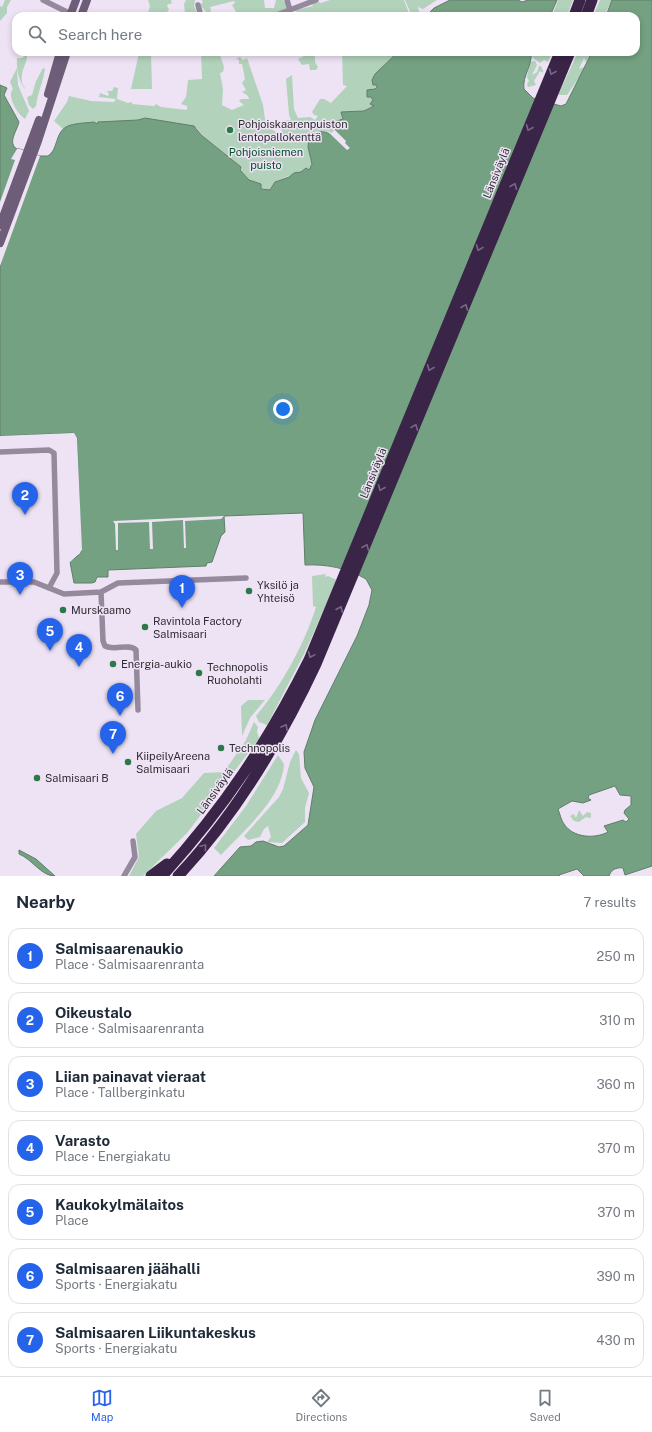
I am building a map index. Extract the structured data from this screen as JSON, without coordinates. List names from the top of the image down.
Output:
{
  "streets": {
    "highway": ["Länsiväylä"]
  },
  "parks": ["Pohjoisniemen puisto"],
  "places": [
    "Pohjoiskaarenpuiston lentopallokenttä",
    "Yksilö ja Yhteisö",
    "Murskaamo",
    "Ravintola Factory Salmisaari",
    "Energia-aukio",
    "Technopolis Ruoholahti",
    "Technopolis",
    "KiipeilyAreena Salmisaari",
    "Salmisaari B"
  ],
  "page": {
    "search": "Search here",
    "pins": [
      "2",
      "3",
      "1",
      "5",
      "4",
      "6",
      "7"
    ],
    "heading": ["Nearby", "7 results"],
    "list": [
      {
        "mark": "1",
        "name": "Salmisaarenaukio",
        "note": "Place · Salmisaarenranta",
        "value": "250 m"
      },
      {
        "mark": "2",
        "name": "Oikeustalo",
        "note": "Place · Salmisaarenranta",
        "value": "310 m"
      },
      {
        "mark": "3",
        "name": "Liian painavat vieraat",
        "note": "Place · Tallberginkatu",
        "value": "360 m"
      },
      {
        "mark": "4",
        "name": "Varasto",
        "note": "Place · Energiakatu",
        "value": "370 m"
      },
      {
        "mark": "5",
        "name": "Kaukokylmälaitos",
        "note": "Place",
        "value": "370 m"
      },
      {
        "mark": "6",
        "name": "Salmisaaren jäähalli",
        "note": "Sports · Energiakatu",
        "value": "390 m"
      },
      {
        "mark": "7",
        "name": "Salmisaaren Liikuntakeskus",
        "note": "Sports · Energiakatu",
        "value": "430 m"
      }
    ],
    "nav": ["Map", "Directions", "Saved"]
  }
}
